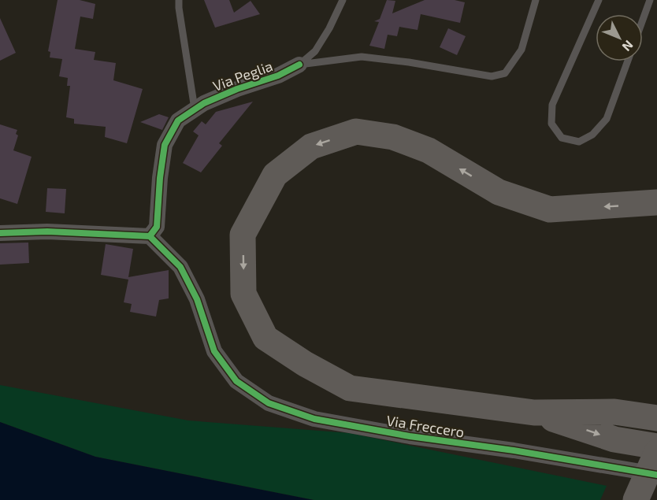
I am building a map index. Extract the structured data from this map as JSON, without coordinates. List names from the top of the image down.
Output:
{
  "streets": {
    "street": ["Via Peglia", "Via Freccero"]
  },
  "crossings": [
    ["Via Peglia", "Via Freccero"]
  ],
  "north": "bottom right"
}
